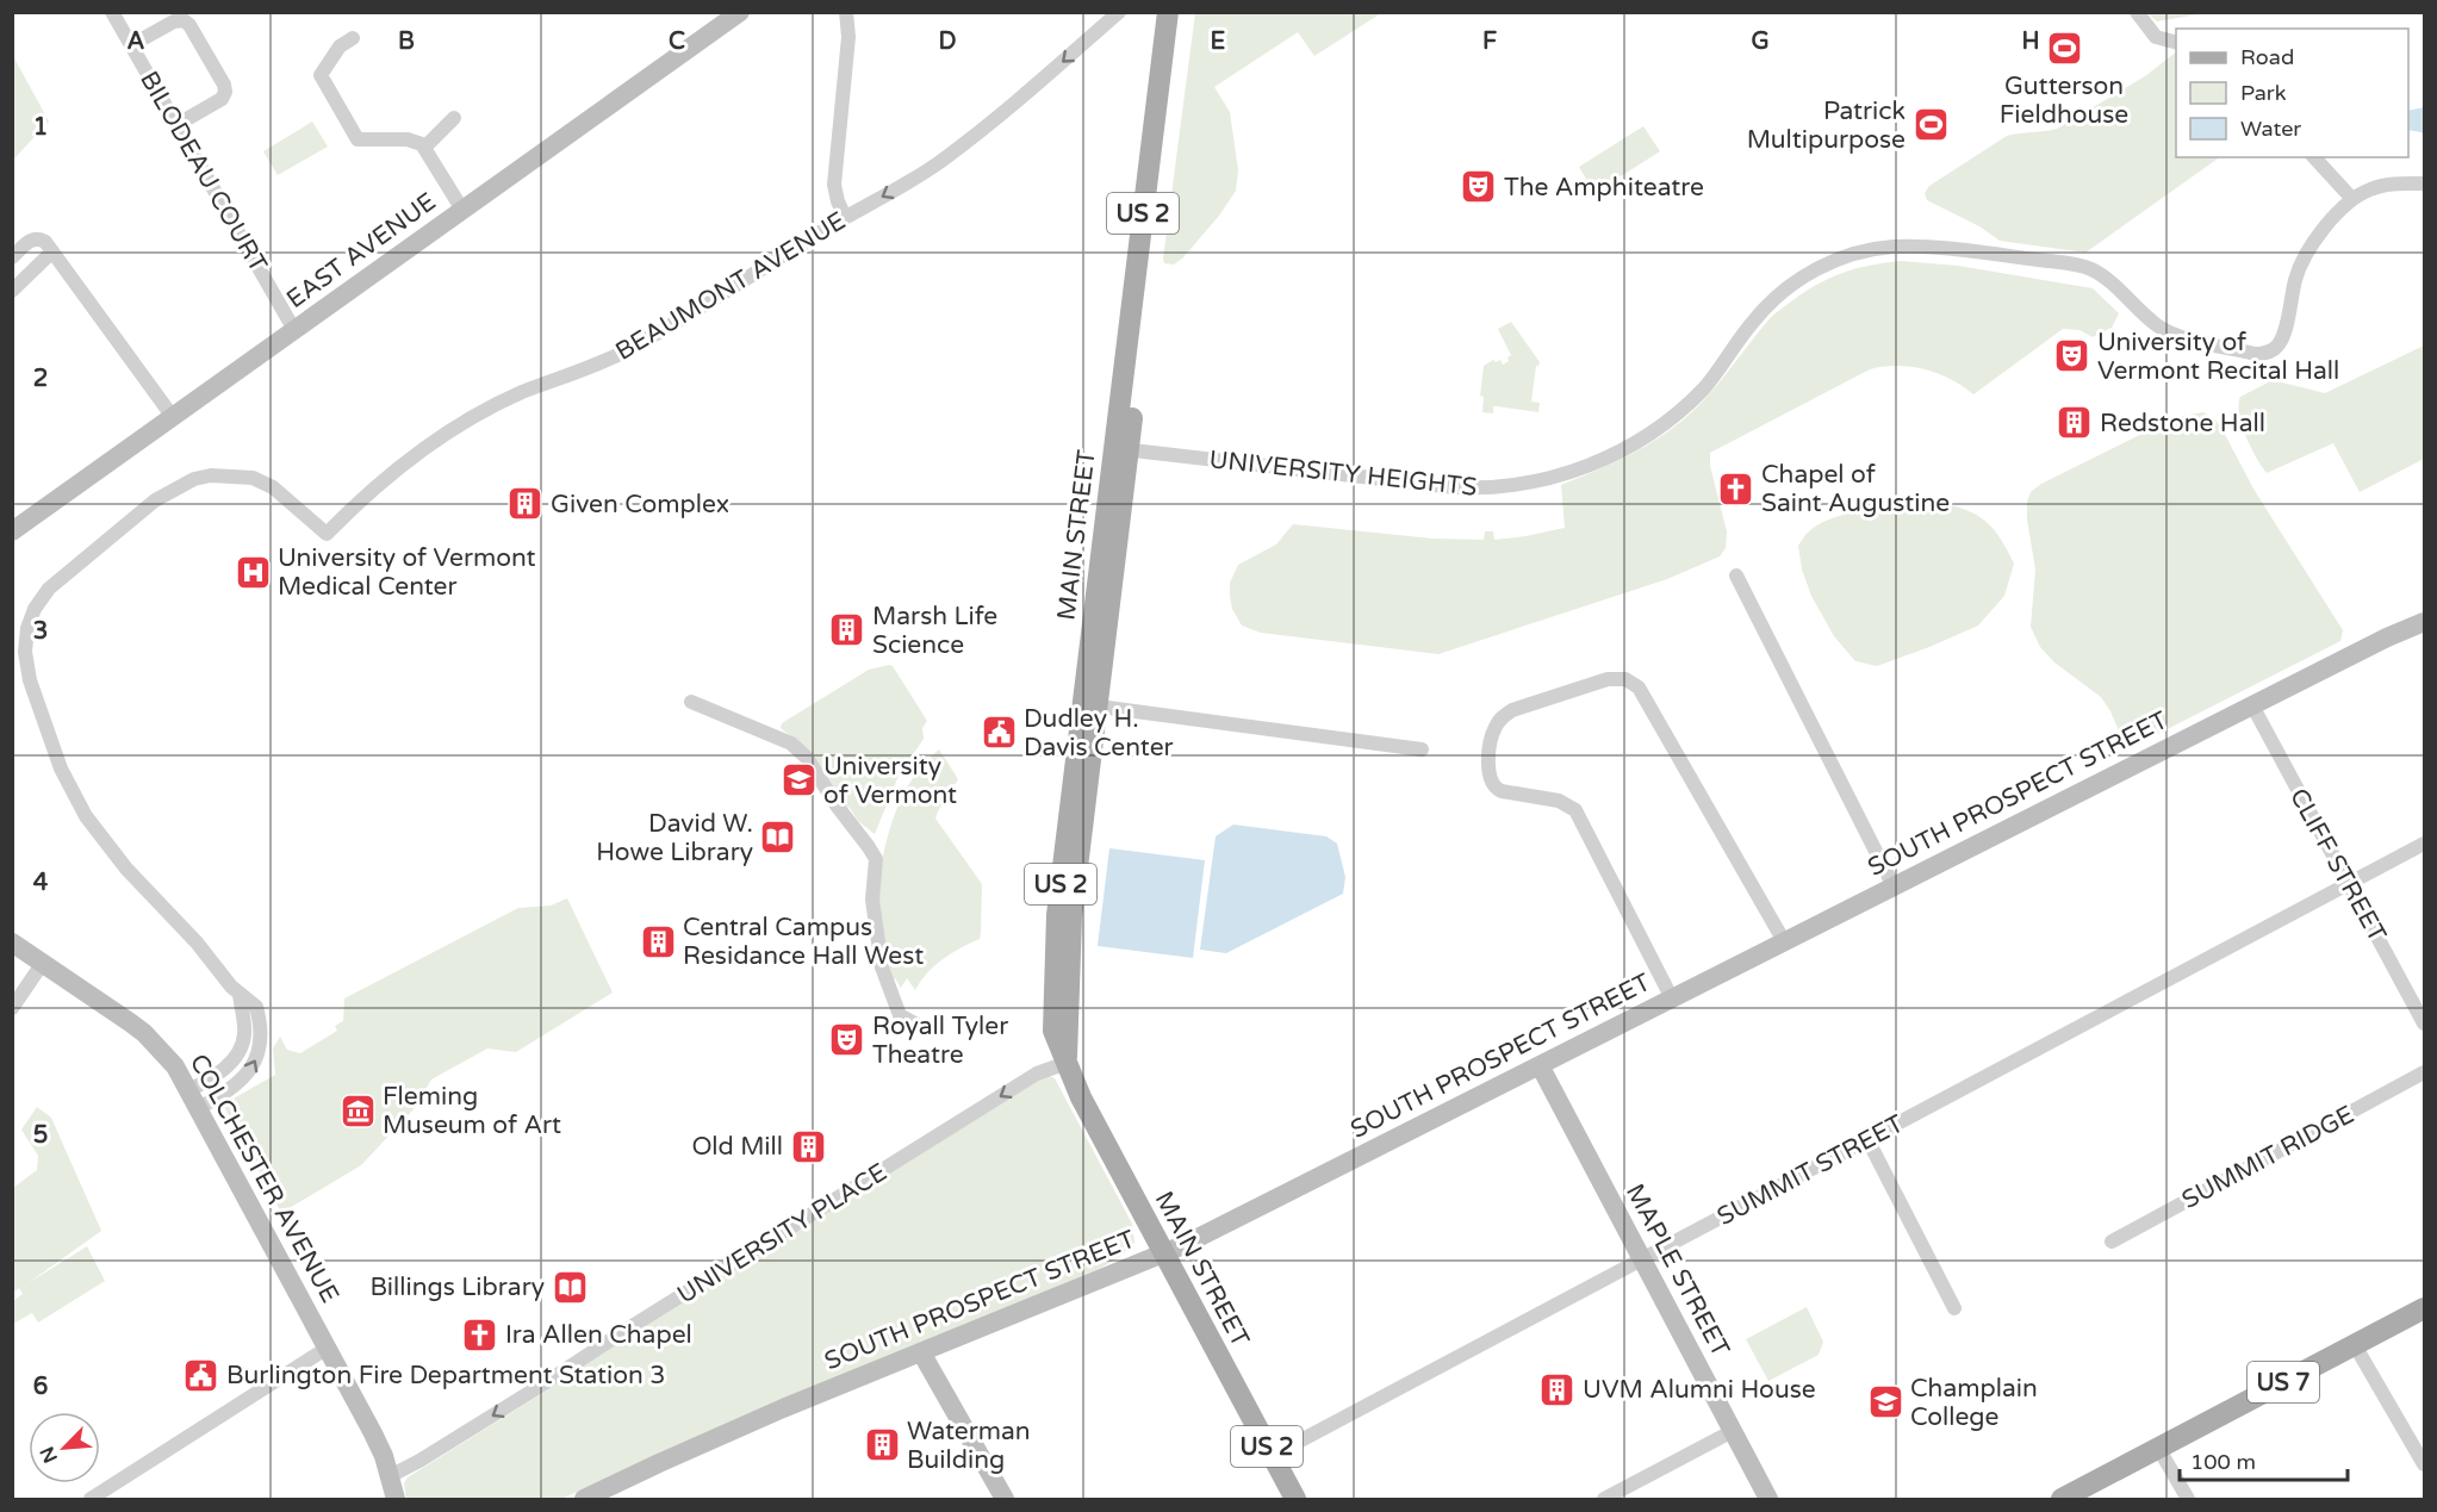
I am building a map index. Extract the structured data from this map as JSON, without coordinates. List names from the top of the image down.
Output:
{
  "streets": {
    "main road": ["US 2", "MAIN STREET", "US 7"],
    "street": [
      "BILODEAU COURT",
      "EAST AVENUE",
      "BEAUMONT AVENUE",
      "UNIVERSITY HEIGHTS",
      "SOUTH PROSPECT STREET",
      "CLIFF STREET",
      "SUMMIT RIDGE",
      "SUMMIT STREET",
      "COLCHESTER AVENUE",
      "UNIVERSITY PLACE",
      "MAPLE STREET"
    ]
  },
  "crossings": [
    ["BILODEAU COURT", "EAST AVENUE"],
    ["BEAUMONT AVENUE", "COLCHESTER AVENUE"],
    ["UNIVERSITY HEIGHTS", "MAIN STREET"],
    ["MAIN STREET", "SOUTH PROSPECT STREET"],
    ["MAIN STREET", "SUMMIT STREET"],
    ["MAIN STREET", "UNIVERSITY PLACE"],
    ["SOUTH PROSPECT STREET", "CLIFF STREET"],
    ["SOUTH PROSPECT STREET", "MAPLE STREET"],
    ["CLIFF STREET", "SUMMIT STREET"],
    ["SUMMIT STREET", "MAPLE STREET"],
    ["COLCHESTER AVENUE", "UNIVERSITY PLACE"]
  ],
  "one_way": ["UNIVERSITY PLACE"],
  "places": {
    "sports": ["Gutterson Fieldhouse", "Patrick Multipurpose"],
    "theatre": ["The Amphiteatre", "University of Vermont Recital Hall", "Royall Tyler Theatre"],
    "building": [
      "Redstone Hall",
      "Given Complex",
      "Marsh Life Science",
      "Central Campus Residance Hall West",
      "Old Mill",
      "UVM Alumni House",
      "Waterman Building"
    ],
    "church": ["Chapel of Saint Augustine", "Ira Allen Chapel"],
    "hospital": ["University of Vermont Medical Center"],
    "public building": ["Dudley H. Davis Center", "Burlington Fire Department Station 3"],
    "school or university": ["University of Vermont", "Champlain College"],
    "library": ["David W. Howe Library", "Billings Library"],
    "museum": ["Fleming Museum of Art"]
  },
  "legend": ["Road", "Park", "Water"],
  "scale_bar": "100 m",
  "north": "bottom left",
  "grid": {
    "columns": [
      "A",
      "B",
      "C",
      "D",
      "E",
      "F",
      "G",
      "H"
    ],
    "rows": [
      "1",
      "2",
      "3",
      "4",
      "5",
      "6"
    ]
  }
}
